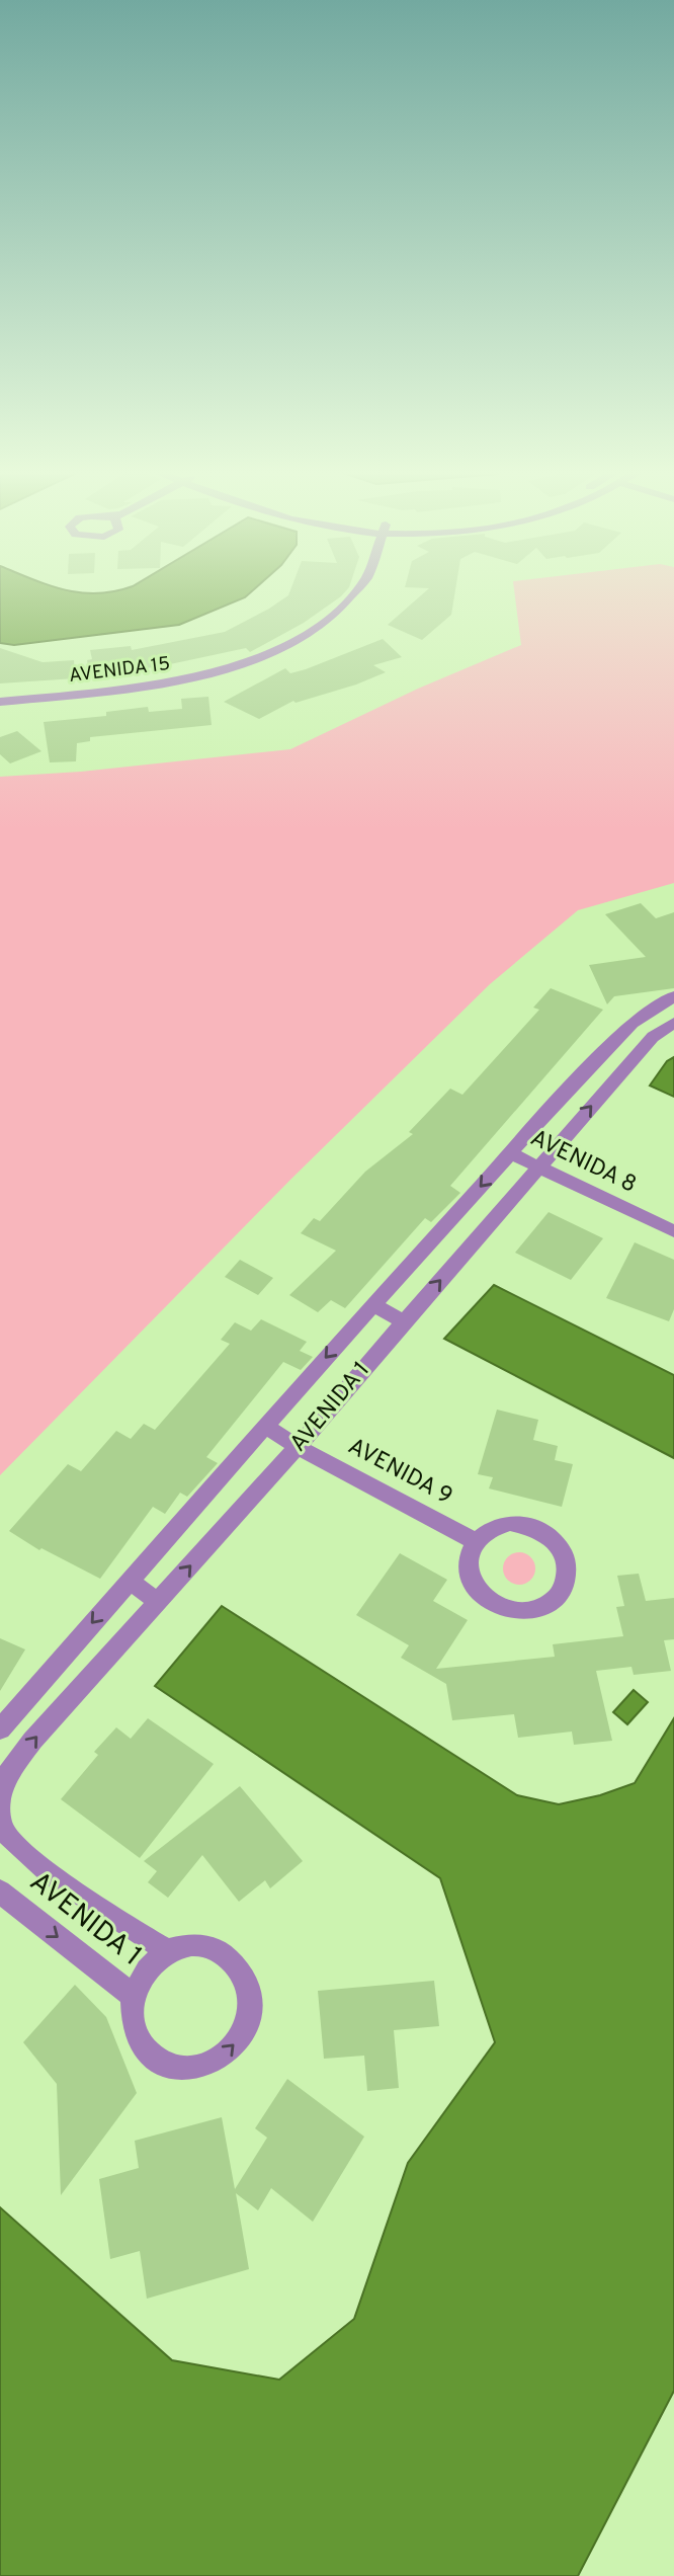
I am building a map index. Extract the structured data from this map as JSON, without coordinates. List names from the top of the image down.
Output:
{
  "streets": {
    "street": [
      "AVENIDA 15",
      "AVENIDA 8",
      "AVENIDA 1",
      "AVENIDA 9"
    ]
  },
  "crossings": [
    ["AVENIDA 8", "AVENIDA 1"],
    ["AVENIDA 1", "AVENIDA 9"]
  ]
}
